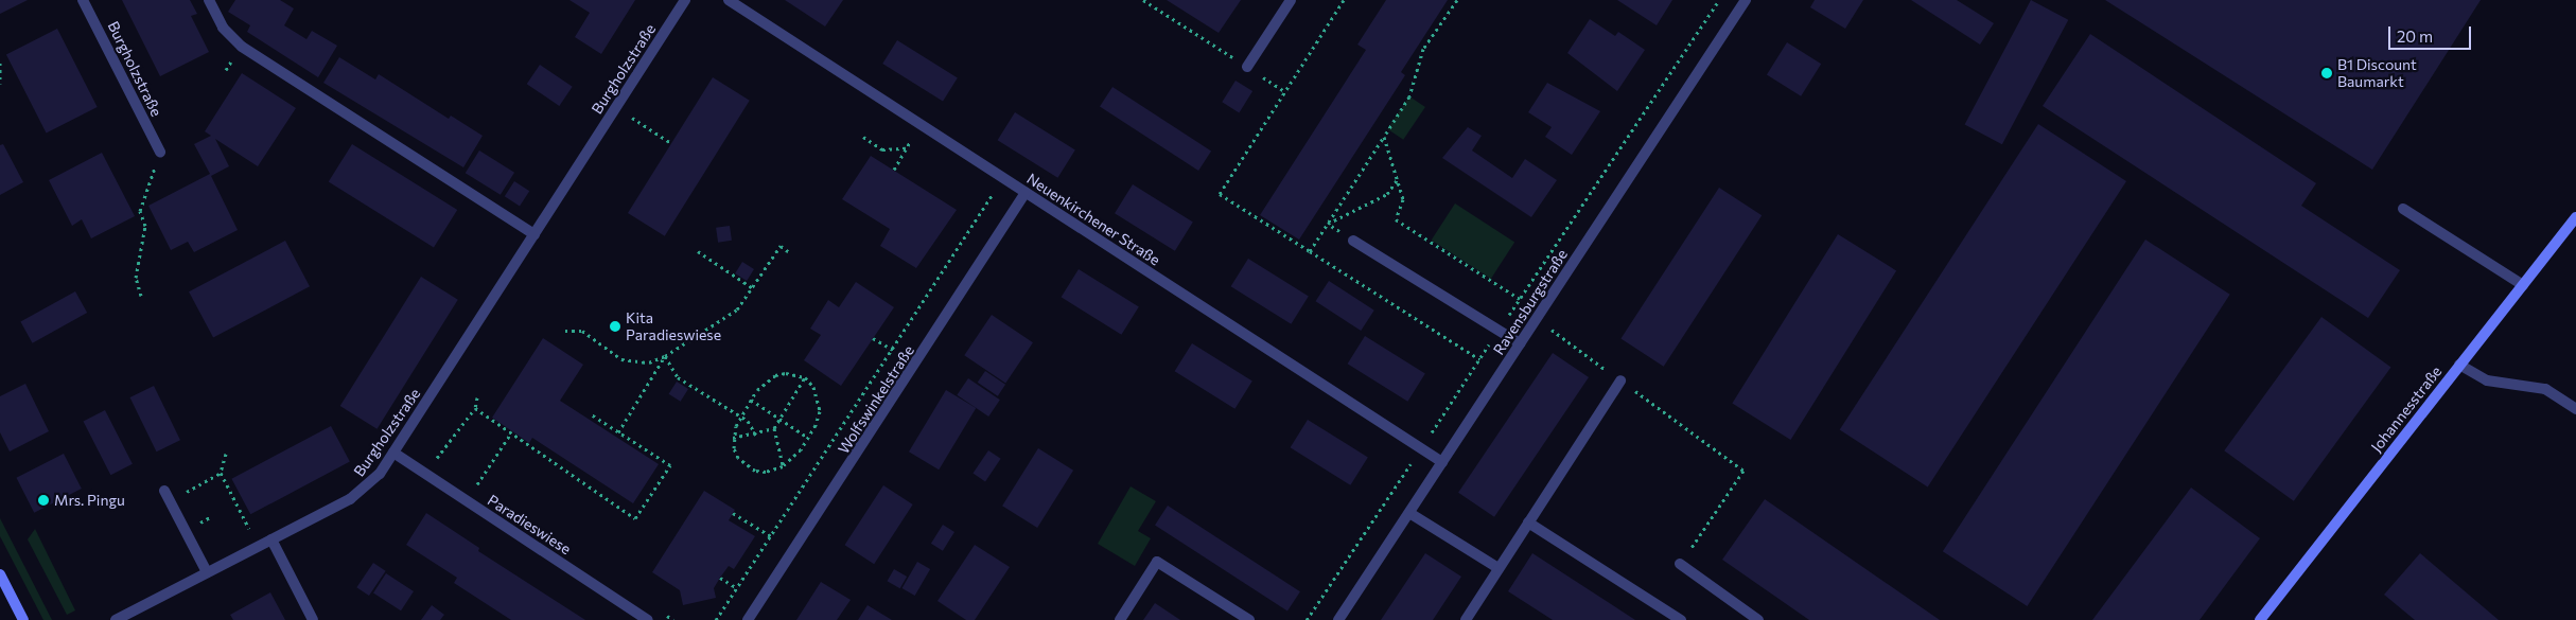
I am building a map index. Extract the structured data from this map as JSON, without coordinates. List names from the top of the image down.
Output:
{
  "streets": {
    "main road": ["Johannesstraße"],
    "street": [
      "Burgholzstraße",
      "Neuenkirchener Straße",
      "Ravensburgstraße",
      "Wolfswinkelstraße",
      "Paradieswiese"
    ]
  },
  "crossings": [
    ["Burgholzstraße", "Paradieswiese"],
    ["Neuenkirchener Straße", "Ravensburgstraße"],
    ["Neuenkirchener Straße", "Wolfswinkelstraße"]
  ],
  "places": ["B1 Discount Baumarkt", "Kita Paradieswiese", "Mrs. Pingu"],
  "scale_bar": "20 m"
}
